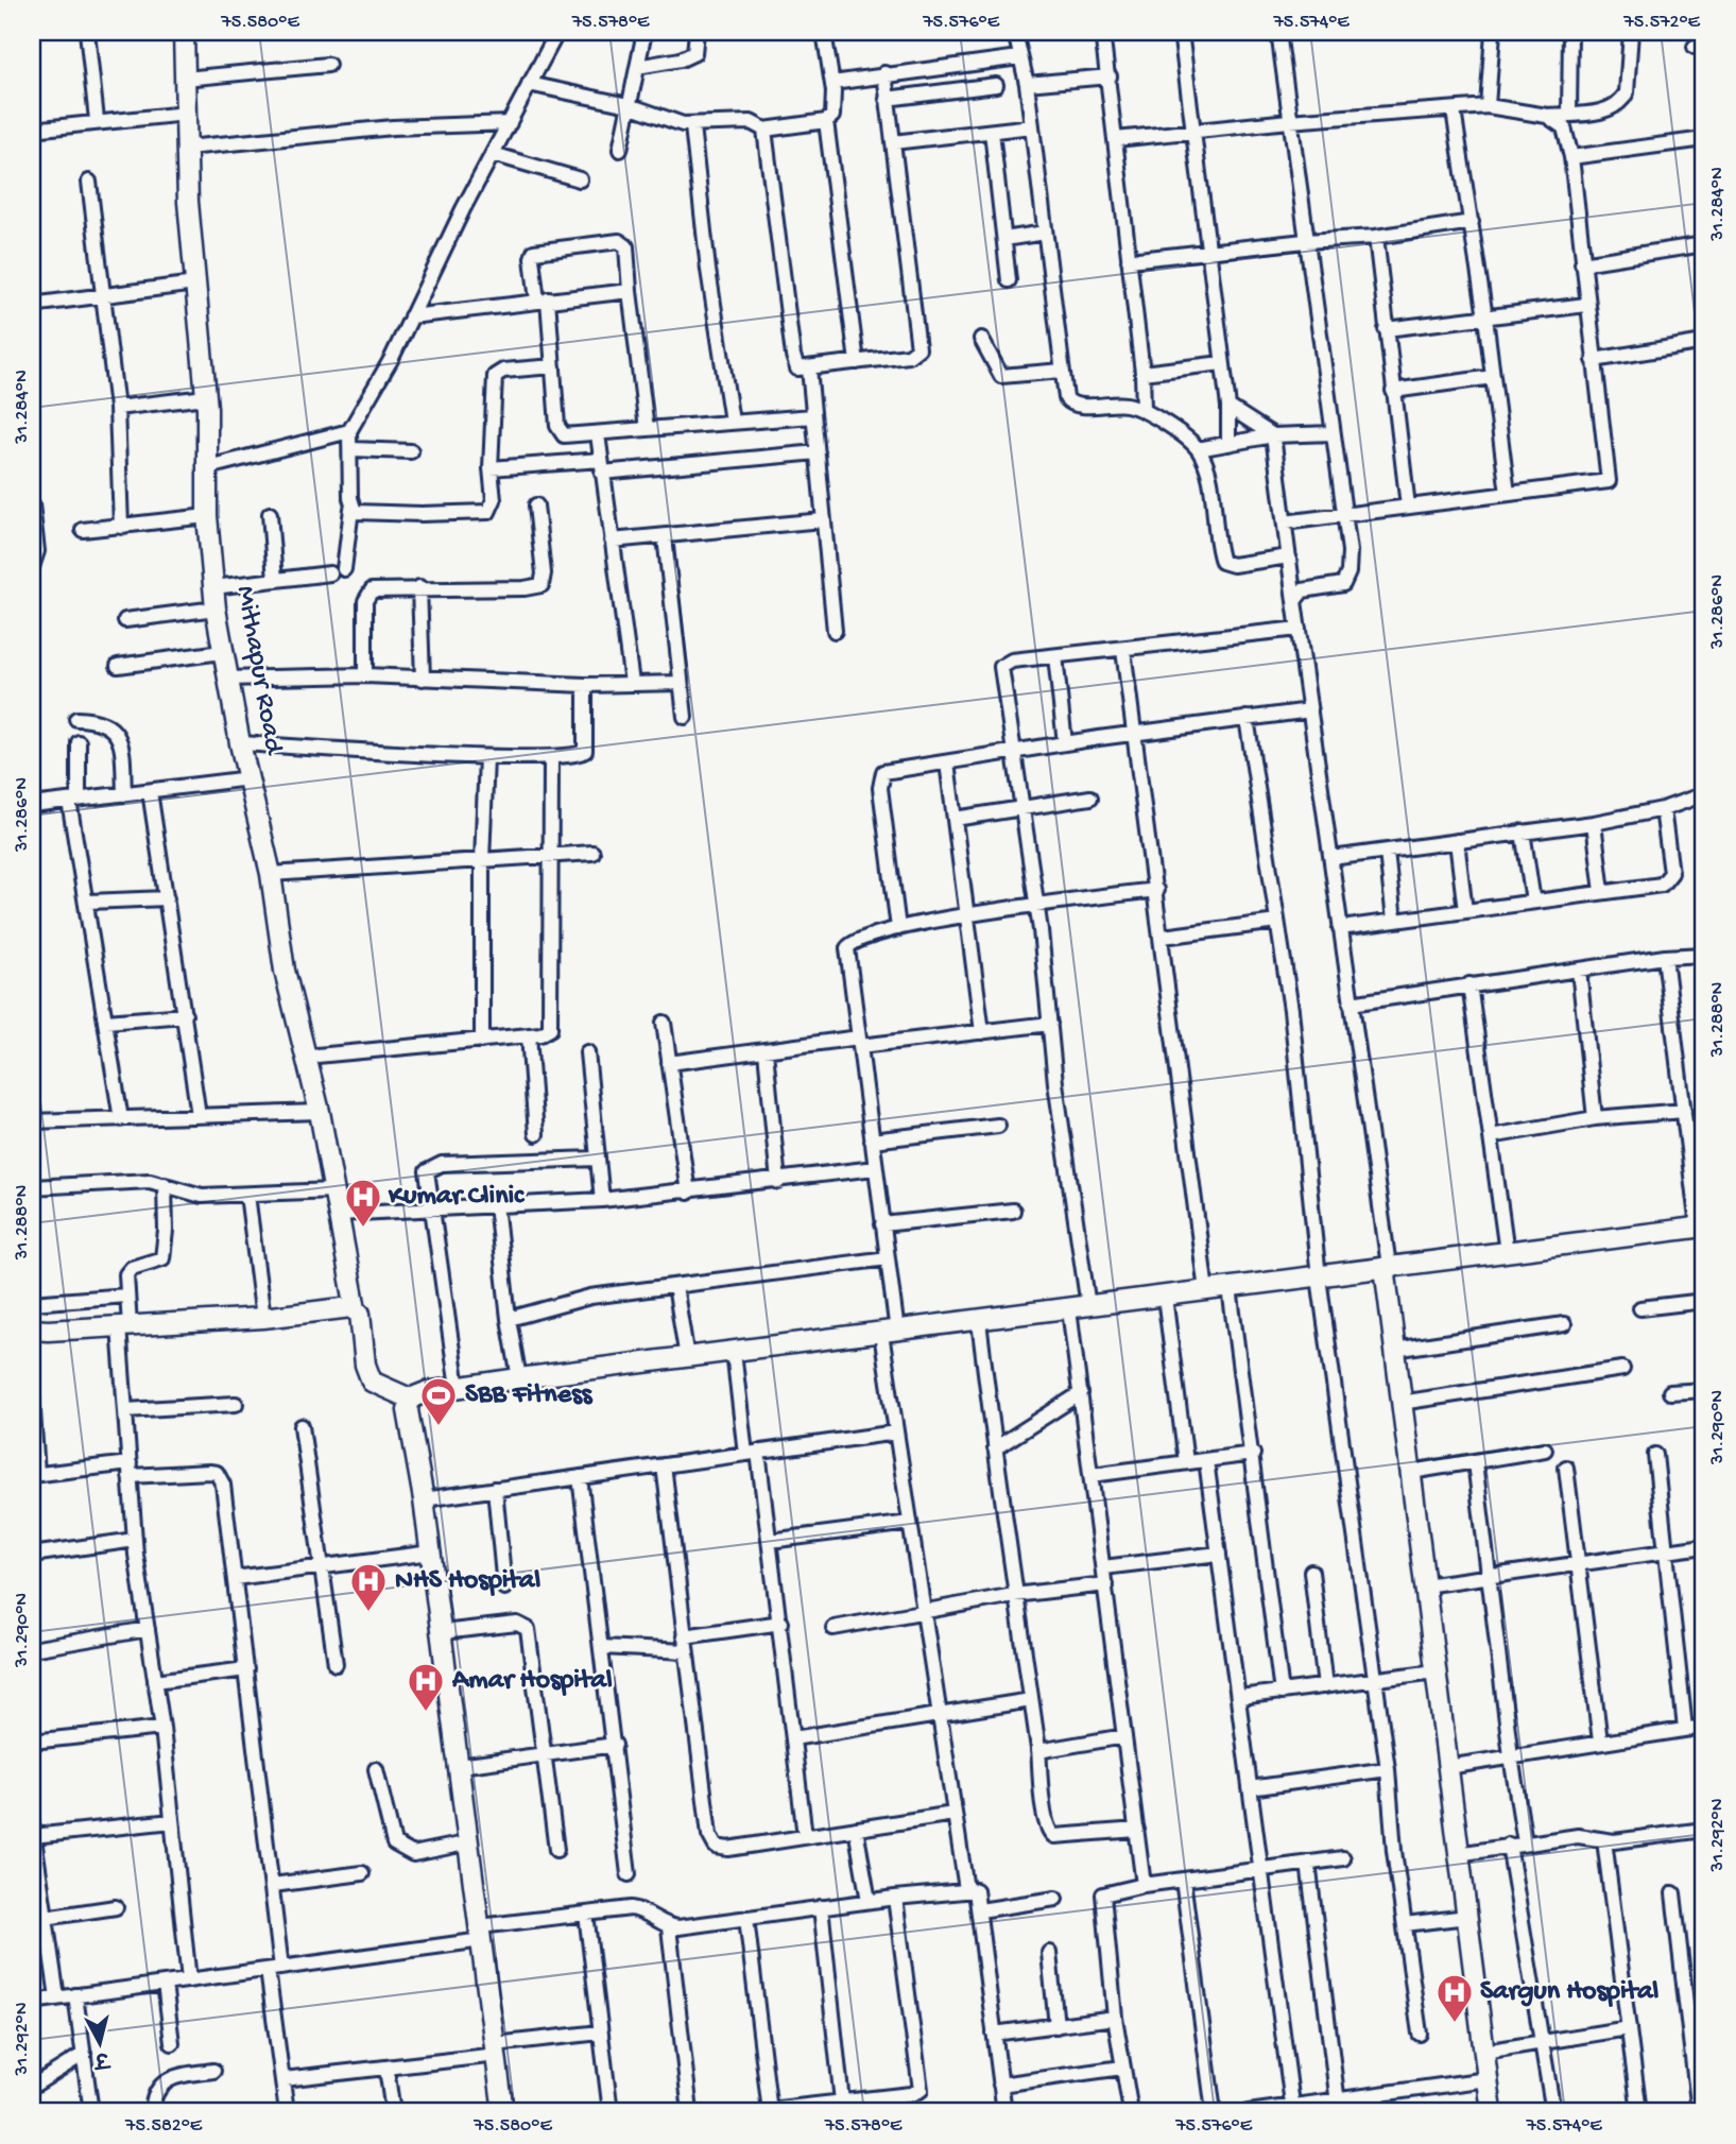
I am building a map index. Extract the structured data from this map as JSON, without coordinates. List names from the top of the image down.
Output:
{
  "streets": {
    "street": ["Mithapur Road"]
  },
  "places": {
    "hospital": [
      "Kumar Clinic",
      "NHS Hospital",
      "Amar Hospital",
      "Sargun Hospital"
    ],
    "sports": ["SBB Fitness"]
  },
  "north": "bottom",
  "coordinates": [
    "75.580°E",
    "75.578°E",
    "75.576°E",
    "75.574°E",
    "75.572°E",
    "31.284°N",
    "31.286°N",
    "31.288°N",
    "31.290°N",
    "31.292°N",
    "75.582°E"
  ]
}
